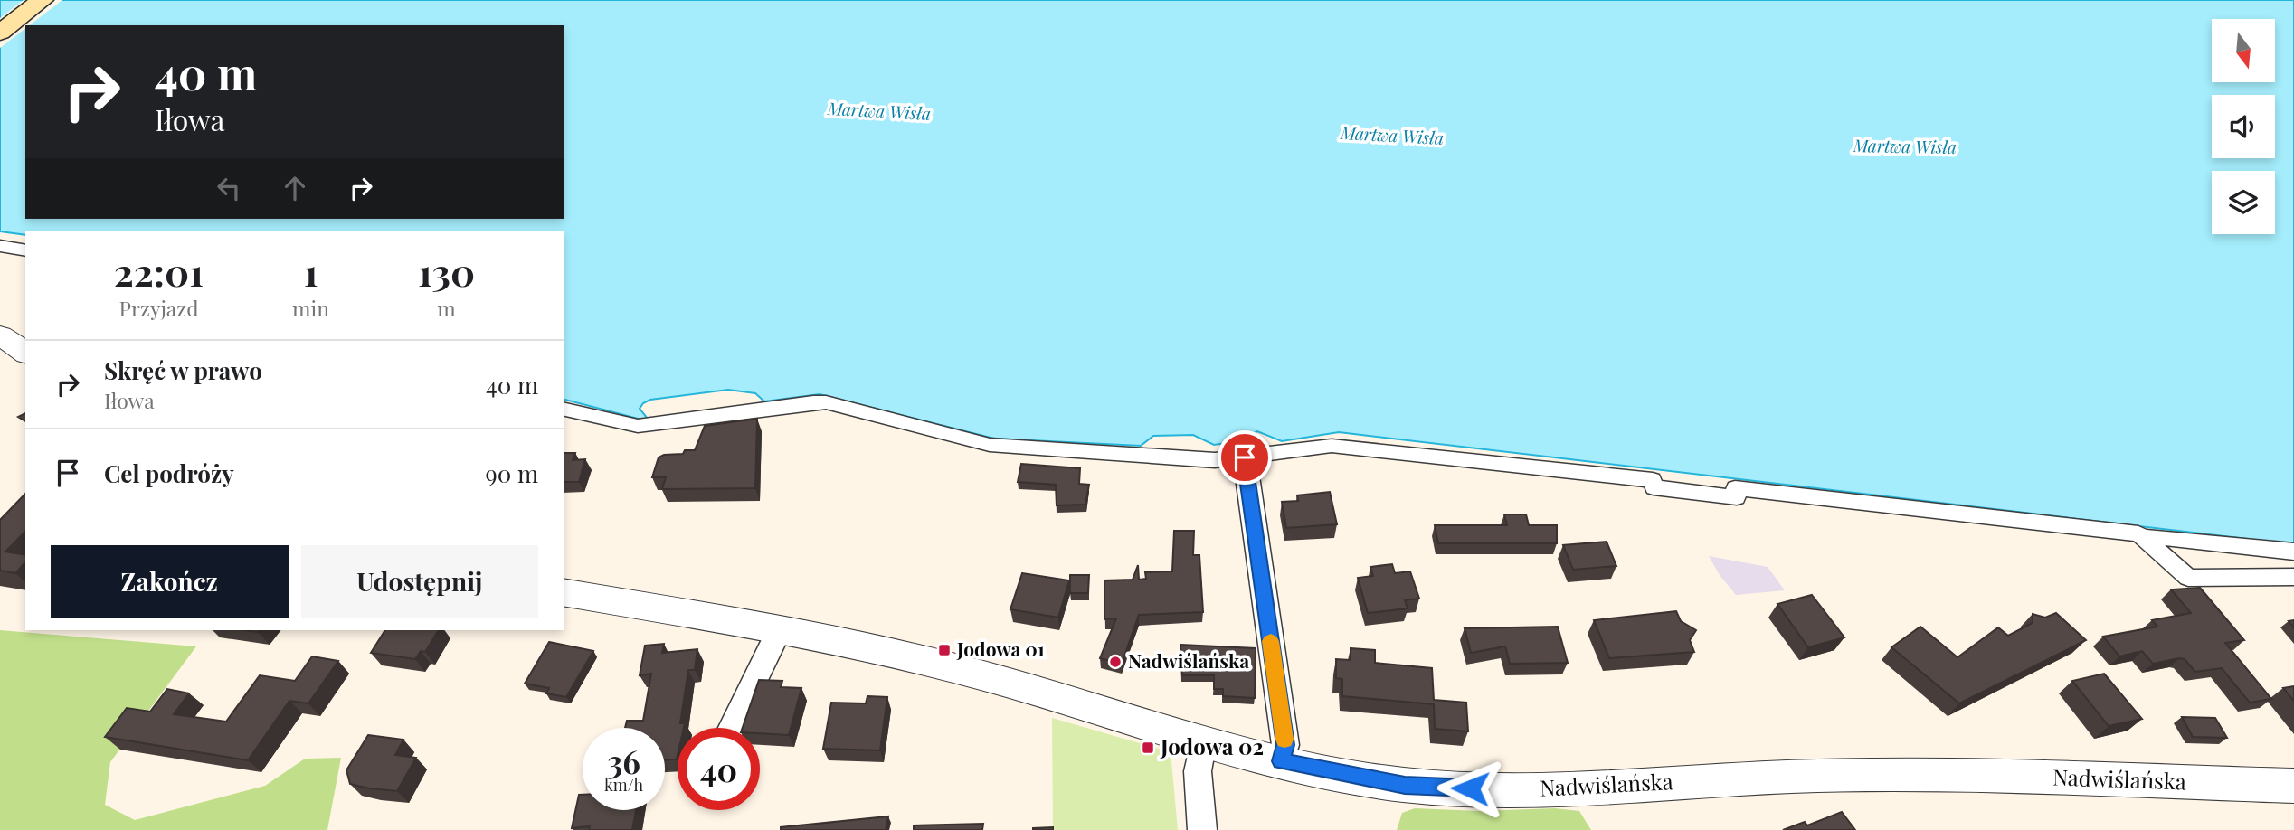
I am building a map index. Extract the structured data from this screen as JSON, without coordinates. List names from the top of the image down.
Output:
{
  "streets": {
    "street": ["Nadwiślańska"]
  },
  "water": ["Martwa Wisła"],
  "places": {
    "transit": ["Jodowa 01", "Jodowa 02"],
    "other": ["Nadwiślańska"]
  },
  "north": "bottom",
  "page": {
    "turn": ["40 m", "Iłowa"],
    "eta": [
      "22:01",
      "Przyjazd",
      "1",
      "min",
      "130",
      "m"
    ],
    "list": [
      {
        "name": "Skręć w prawo",
        "note": "Iłowa",
        "value": "40 m"
      },
      {
        "name": "Cel podróży",
        "value": "90 m"
      }
    ],
    "buttons": ["Zakończ", "Udostępnij"],
    "speed": "36 km/h",
    "limit": "40"
  }
}
